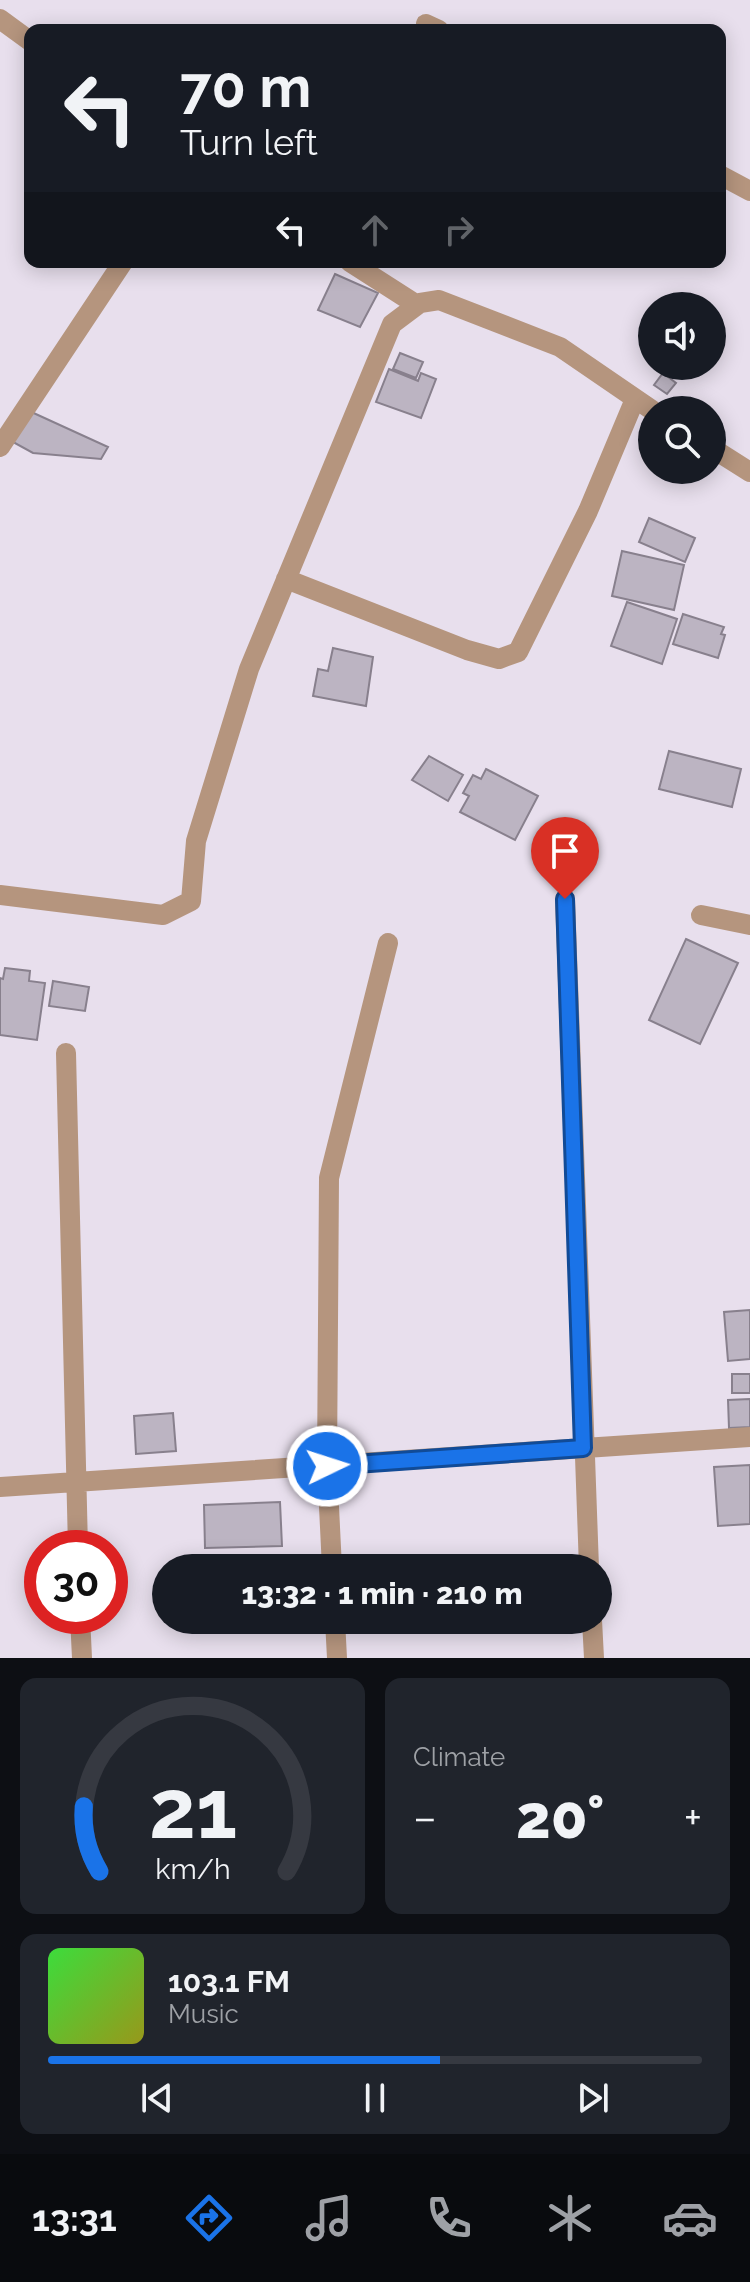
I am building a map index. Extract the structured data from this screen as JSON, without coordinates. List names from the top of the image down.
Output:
{
  "page": {
    "turn": ["70 m", "Turn left"],
    "limit": "30",
    "trip": "13:32 · 1 min · 210 m",
    "tile": "Climate",
    "heat": ["−", "20°", "+"],
    "song": ["103.1 FM", "Music"],
    "tabs": "13:31",
    "gauge": ["21", "km/h"]
  }
}
